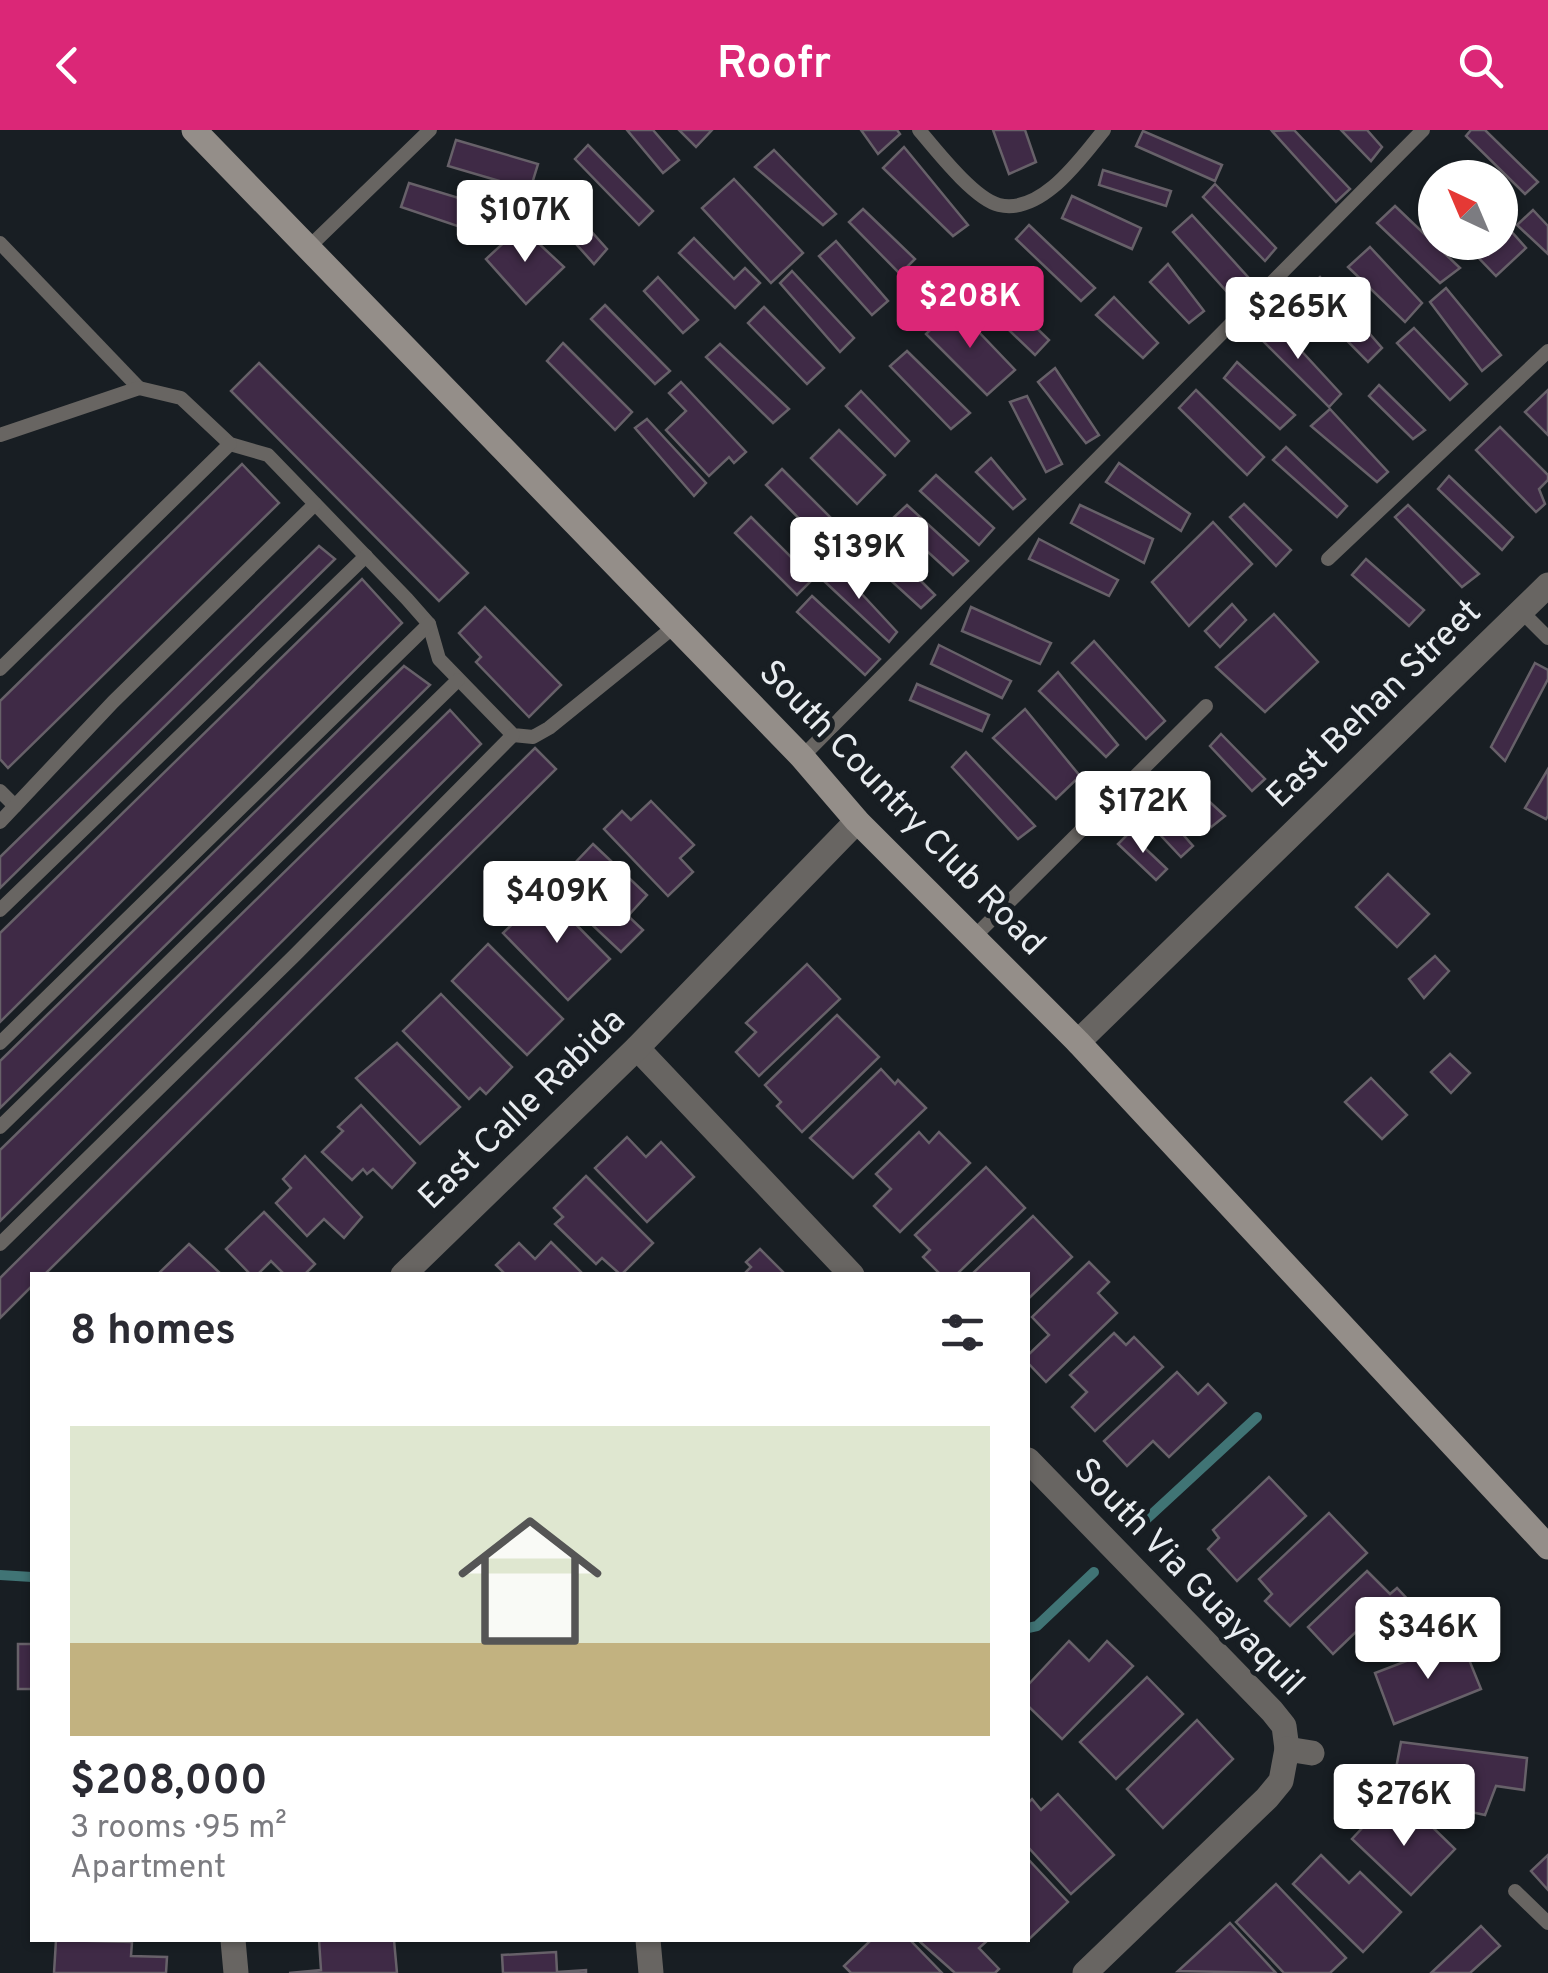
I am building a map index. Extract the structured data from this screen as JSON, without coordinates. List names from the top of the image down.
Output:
{
  "streets": {
    "street": [
      "East Behan Street",
      "South Country Club Road",
      "East Calle Rabida",
      "South Via Guayaquil"
    ]
  },
  "crossings": [
    ["East Behan Street", "South Country Club Road"],
    ["South Country Club Road", "East Calle Rabida"]
  ],
  "north": "top left",
  "page": {
    "header": "Roofr",
    "price": [
      "$107K",
      "$208K",
      "$265K",
      "$139K",
      "$172K",
      "$409K",
      "$346K",
      "$276K"
    ],
    "heading": "8 homes",
    "list": [
      {
        "name": "$208,000",
        "note": "3 rooms · 95 m² · Apartment"
      }
    ]
  }
}
